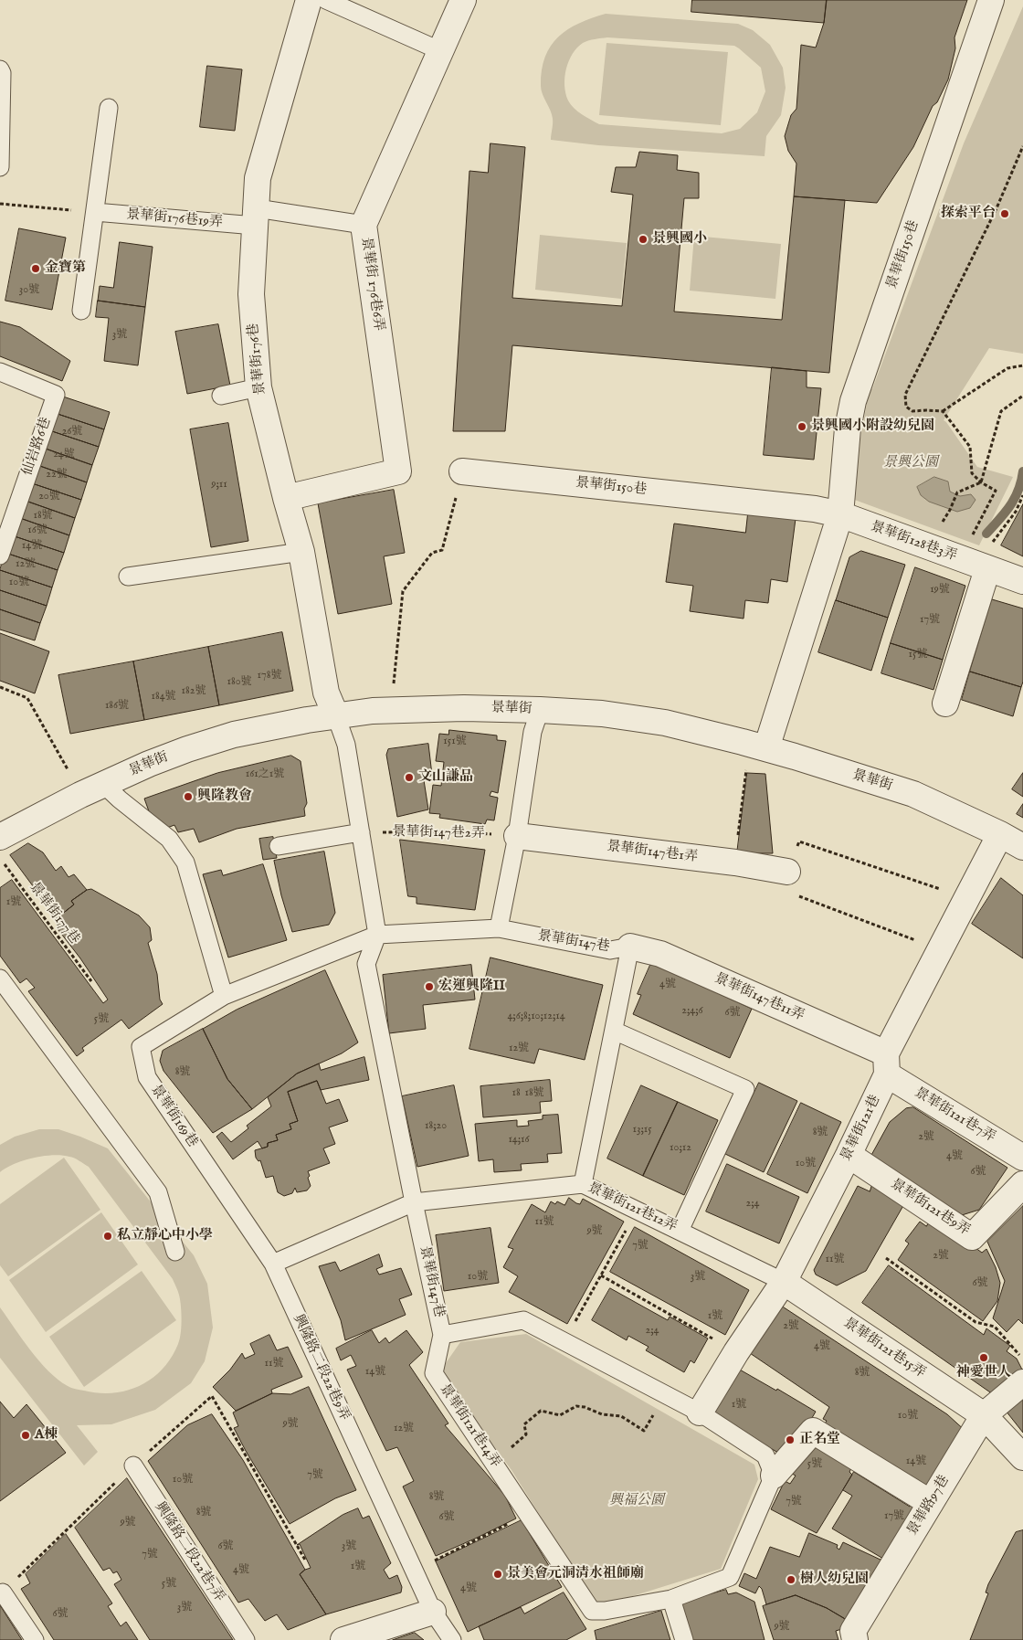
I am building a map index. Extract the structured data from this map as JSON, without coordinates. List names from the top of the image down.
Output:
{
  "streets": {
    "street": [
      "景華街150巷",
      "景華街 176巷6弄",
      "景華街176巷",
      "景華街128巷3弄",
      "景華街",
      "景華街147巷1弄",
      "景華街147巷11弄",
      "景華街121巷7弄",
      "景華街121巷",
      "景華街121巷9弄",
      "景華街121巷15弄",
      "景華路97巷"
    ],
    "lane": [
      "景華街176巷19弄",
      "仙岩路6巷",
      "景華街147巷",
      "景華街169巷",
      "景華街121巷12弄",
      "興隆路二段22巷9弄",
      "景華街121巷14弄",
      "興隆路二段22巷7弄"
    ],
    "path": ["景華街147巷2弄", "景華街177巷"]
  },
  "crossings": [
    ["景華街176巷19弄", "景華街 176巷6弄"],
    ["景華街176巷19弄", "景華街176巷"],
    ["景華街150巷", "景華街128巷3弄"],
    ["景華街150巷", "景華街"],
    ["景華街 176巷6弄", "景華街176巷"],
    ["景華街176巷", "景華街"],
    ["景華街", "景華街121巷"],
    ["景華街147巷2弄", "景華街147巷1弄"],
    ["景華街147巷", "景華街147巷11弄"],
    ["景華街147巷", "景華街169巷"],
    ["景華街147巷", "景華街121巷12弄"],
    ["景華街147巷", "景華街121巷14弄"],
    ["景華街147巷11弄", "景華街121巷7弄"],
    ["景華街147巷11弄", "景華街121巷"],
    ["景華街121巷7弄", "景華街121巷"],
    ["景華街169巷", "興隆路二段22巷9弄"],
    ["景華街121巷", "景華街121巷12弄"],
    ["景華街121巷", "景華街121巷9弄"],
    ["景華街121巷", "景華街121巷15弄"],
    ["景華街121巷12弄", "景華街121巷15弄"],
    ["景華街121巷15弄", "景華路97巷"]
  ],
  "parks": ["景興公園", "興福公園"],
  "places": [
    "探索平台",
    "景興國小",
    "金寶第",
    "景興國小附設幼兒園",
    "文山謙品",
    "興隆教會",
    "宏運興隆II",
    "私立靜心中小學",
    "神愛世人",
    "A棟",
    "正名堂",
    "景美會元洞清水祖師廟",
    "樹人幼兒園"
  ],
  "house_numbers": [
    "30號",
    "3號",
    "26號",
    "24號",
    "22號",
    "9;11",
    "20號",
    "18號",
    "16號",
    "14號",
    "12號",
    "10號",
    "19號",
    "17號",
    "15號",
    "178號",
    "180號",
    "182號",
    "184號",
    "186號",
    "151號",
    "161之1號",
    "1號",
    "4號",
    "2;4;6",
    "6號",
    "4;6;8;10;12;14",
    "5號",
    "12號",
    "8號",
    "18",
    "18號",
    "18;20",
    "13;15",
    "8號",
    "2號",
    "14;16",
    "10;12",
    "4號",
    "10號",
    "6號",
    "2;4",
    "11號",
    "9號",
    "7號",
    "2號",
    "11號",
    "10號",
    "3號",
    "6號",
    "1號",
    "2號",
    "2;4",
    "4號",
    "11號",
    "14號",
    "8號",
    "1號",
    "10號",
    "9號",
    "12號",
    "14號",
    "5號",
    "7號",
    "10號",
    "8號",
    "7號",
    "8號",
    "17號",
    "6號",
    "9號",
    "6號",
    "3號",
    "7號",
    "1號",
    "4號",
    "5號",
    "4號",
    "3號",
    "6號",
    "9號"
  ]
}
